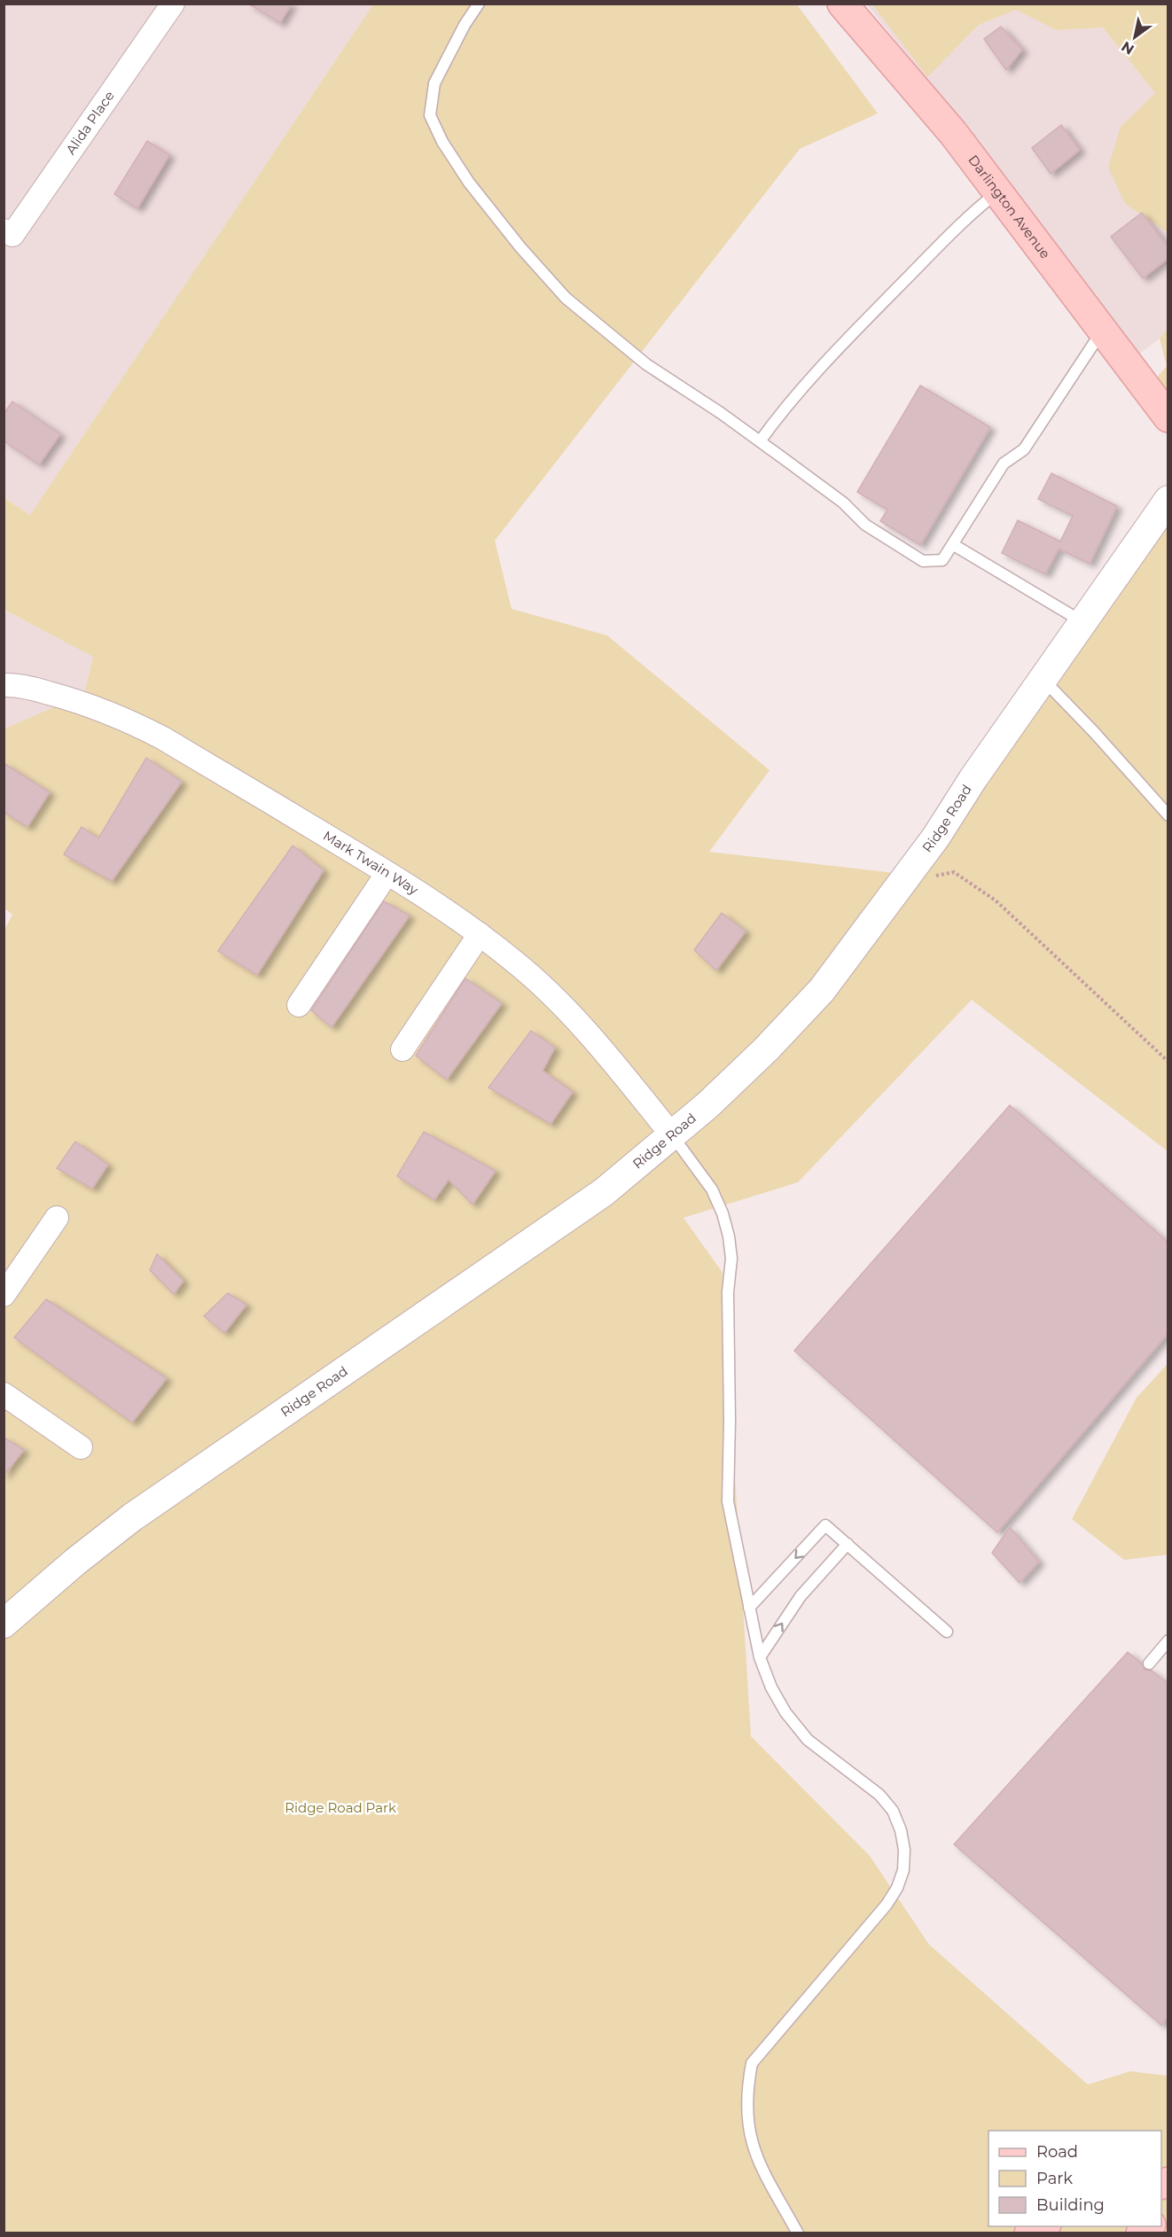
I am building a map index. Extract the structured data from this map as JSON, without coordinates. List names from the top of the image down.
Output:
{
  "streets": {
    "main road": ["Darlington Avenue"],
    "street": ["Alida Place", "Ridge Road", "Mark Twain Way"]
  },
  "crossings": [
    ["Ridge Road", "Mark Twain Way"]
  ],
  "parks": ["Ridge Road Park"],
  "legend": ["Road", "Park", "Building"],
  "north": "bottom left"
}
